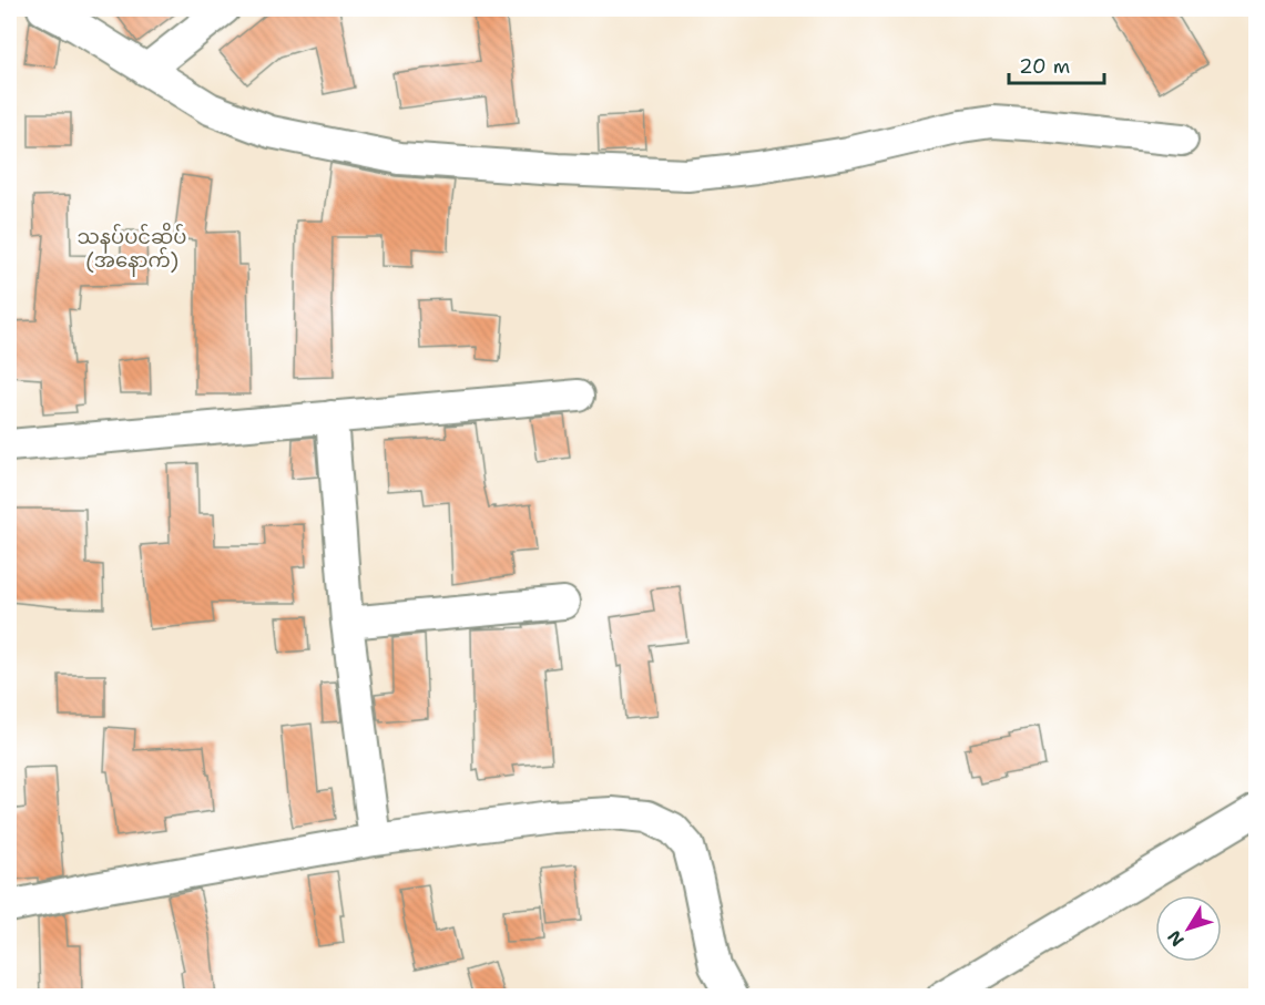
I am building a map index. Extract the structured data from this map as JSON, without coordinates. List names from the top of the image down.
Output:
{
  "districts": ["သနပ်ပင်ဆိပ် (အနောက်)"],
  "scale_bar": "20 m",
  "north": "bottom left"
}
